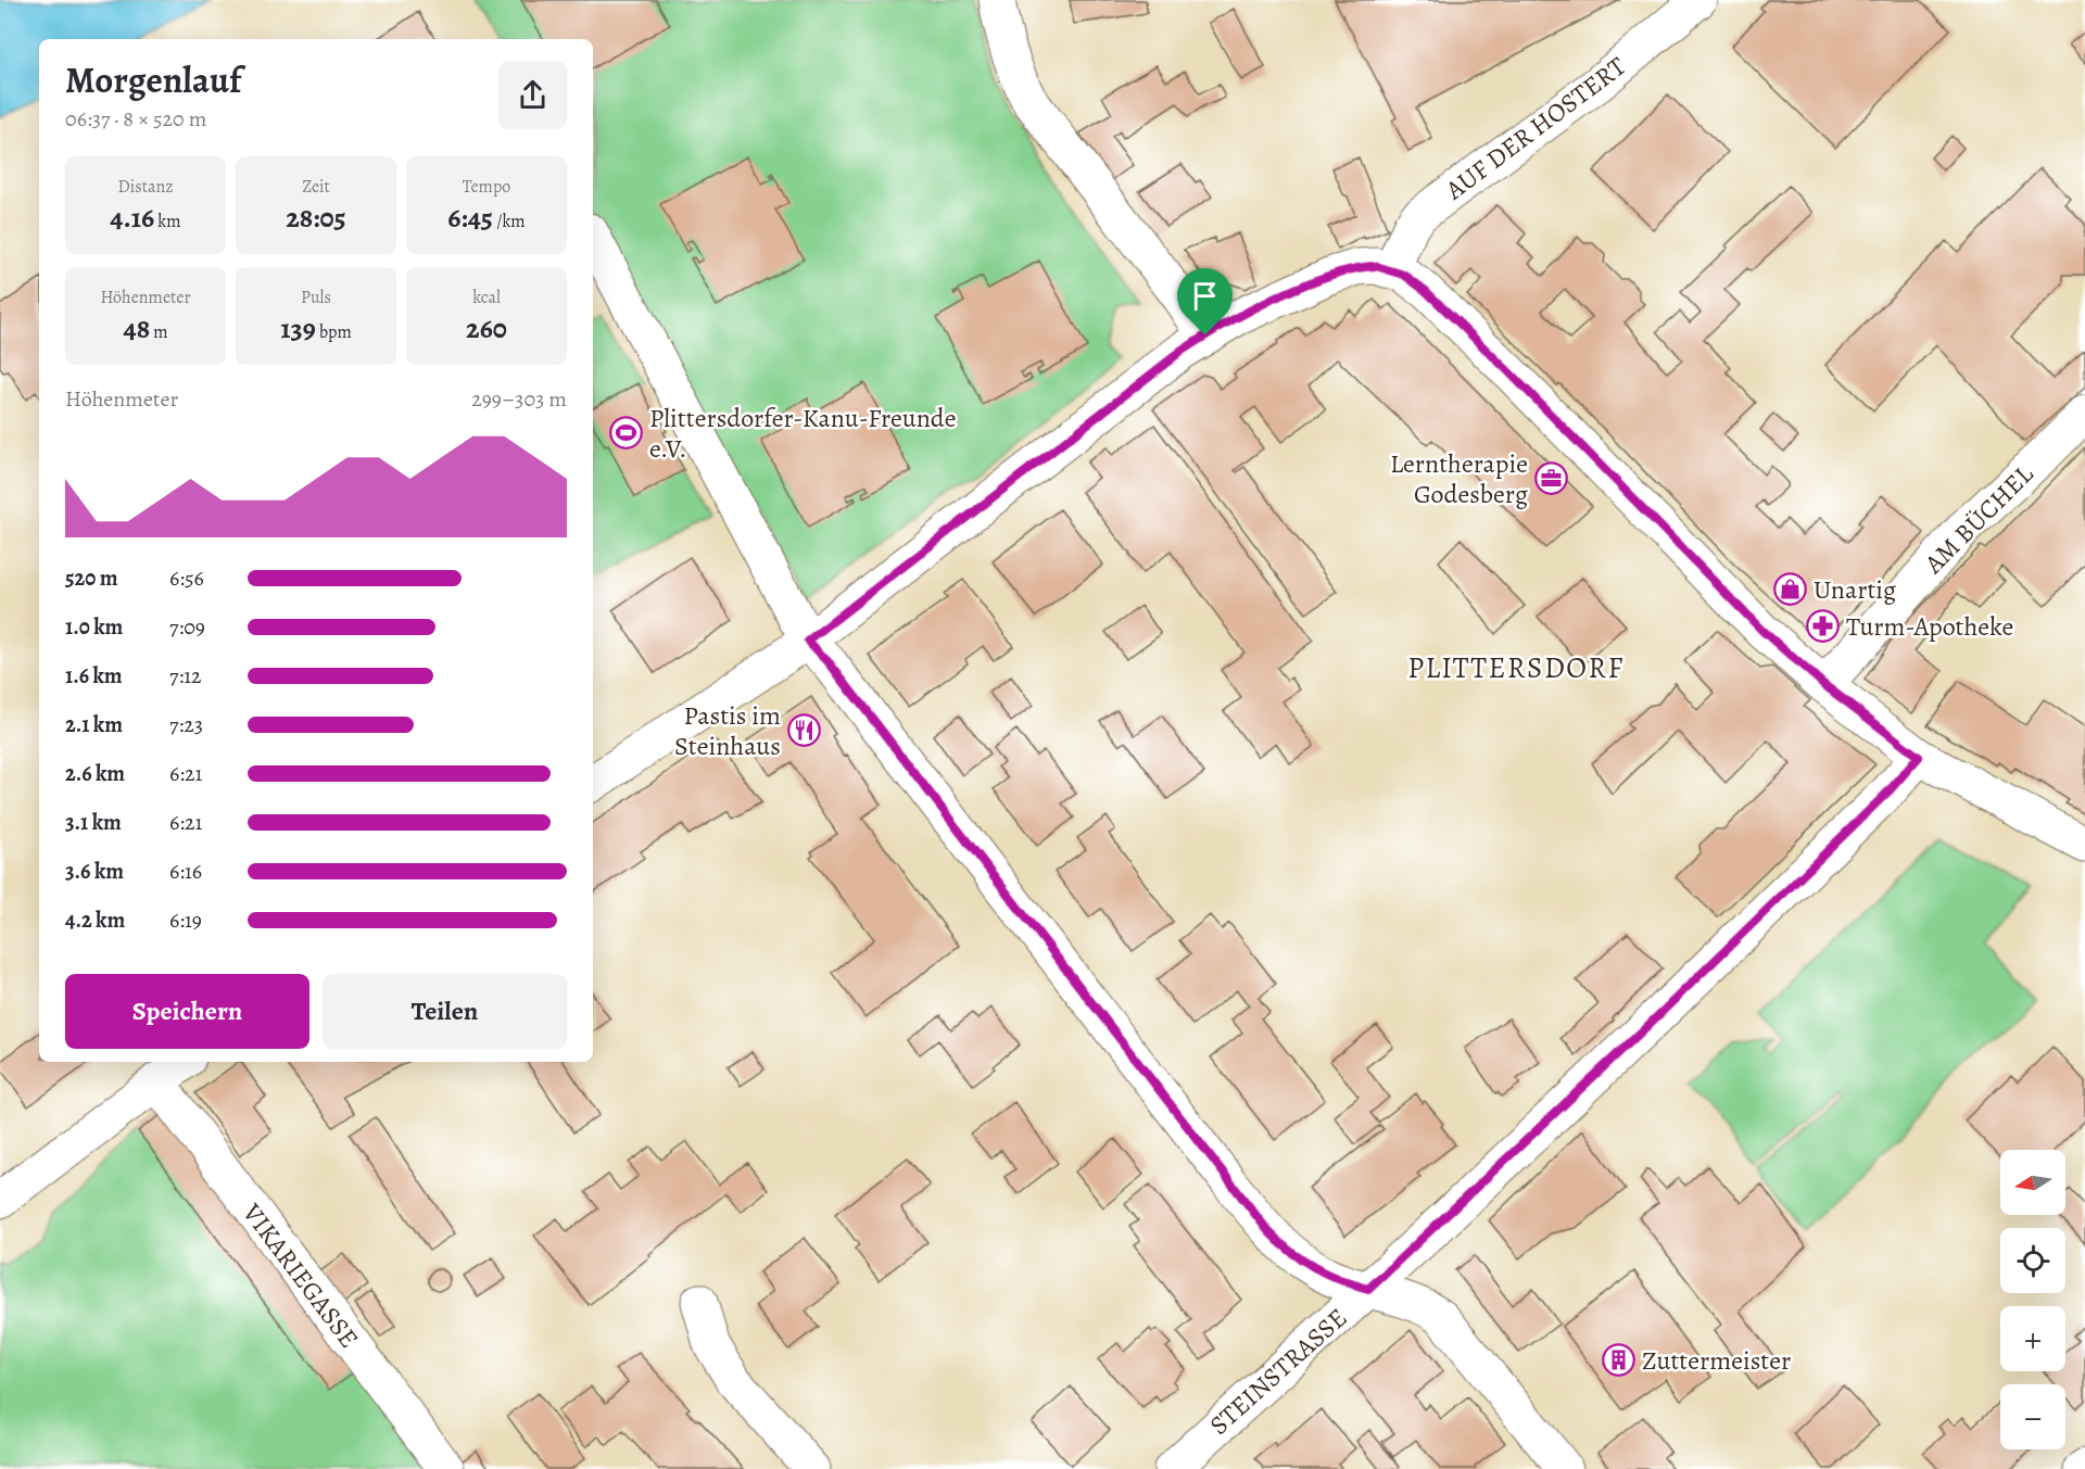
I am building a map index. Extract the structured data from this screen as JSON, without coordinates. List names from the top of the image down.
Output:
{
  "streets": {
    "street": [
      "AUF DER HOSTERT",
      "AM BÜCHEL",
      "VIKARIEGASSE",
      "STEINSTRASSE"
    ]
  },
  "districts": ["PLITTERSDORF"],
  "places": {
    "sports": ["Plittersdorfer-Kanu-Freunde e.V."],
    "office": ["Lerntherapie Godesberg"],
    "shop": ["Unartig"],
    "pharmacy": ["Turm-Apotheke"],
    "restaurant": ["Pastis im Steinhaus"],
    "building": ["Zuttermeister"]
  },
  "north": "left",
  "page": {
    "heading": ["Morgenlauf", "06:37 · 8 × 520 m"],
    "stats": [
      ["Distanz", "4.16 km"],
      ["Zeit", "28:05"],
      ["Tempo", "6:45 /km"],
      ["Höhenmeter", "48 m"],
      ["Puls", "139 bpm"],
      ["kcal", "260"]
    ],
    "chart": ["Höhenmeter", "299–303 m"],
    "list": [
      {
        "name": "520 m",
        "note": "6:56"
      },
      {
        "name": "1.0 km",
        "note": "7:09"
      },
      {
        "name": "1.6 km",
        "note": "7:12"
      },
      {
        "name": "2.1 km",
        "note": "7:23"
      },
      {
        "name": "2.6 km",
        "note": "6:21"
      },
      {
        "name": "3.1 km",
        "note": "6:21"
      },
      {
        "name": "3.6 km",
        "note": "6:16"
      },
      {
        "name": "4.2 km",
        "note": "6:19"
      }
    ],
    "buttons": ["Speichern", "Teilen"],
    "map_buttons": ["+", "−"]
  }
}
